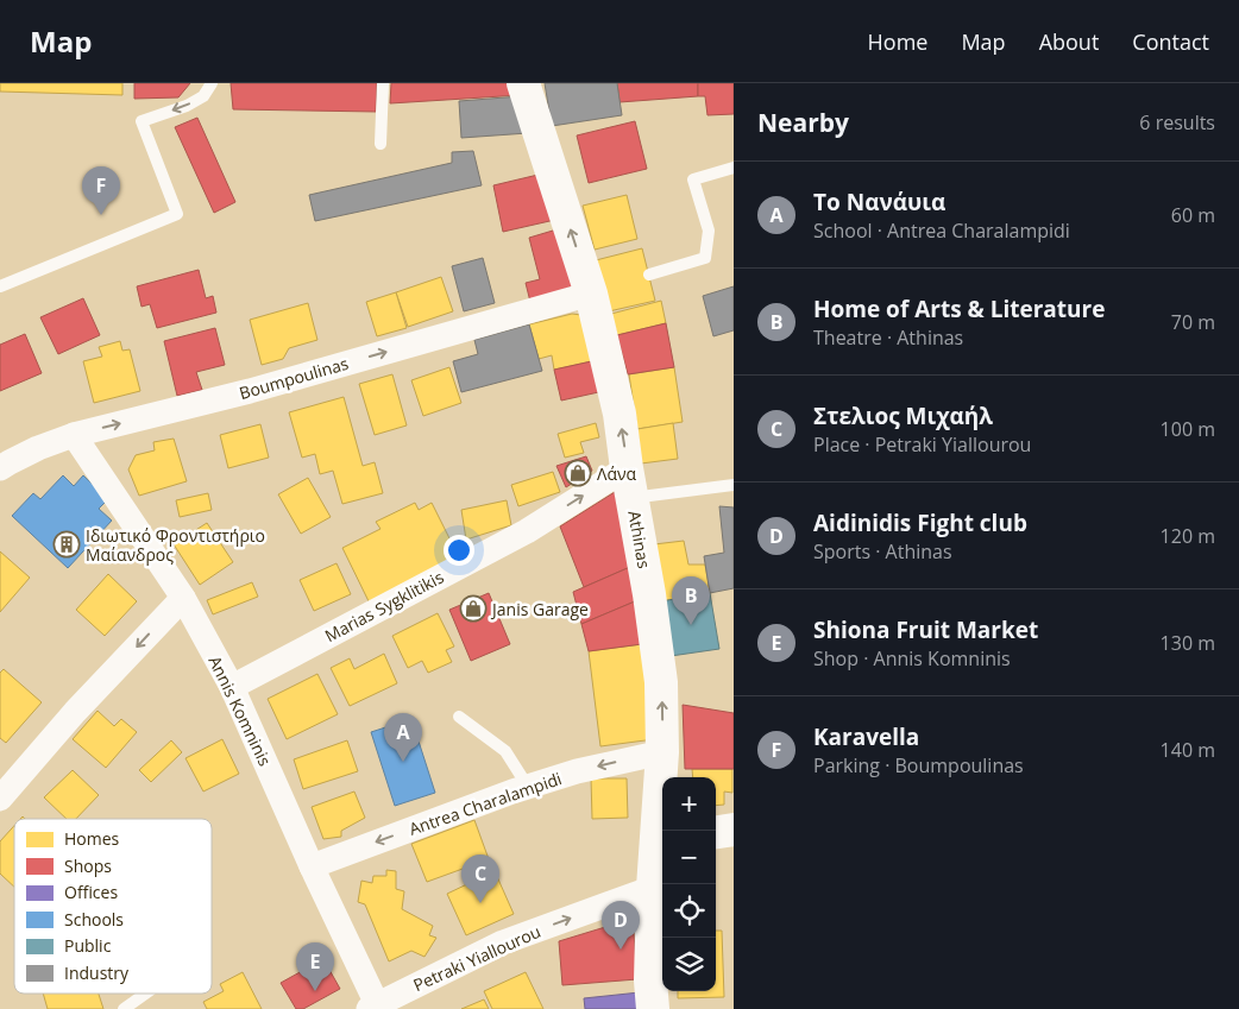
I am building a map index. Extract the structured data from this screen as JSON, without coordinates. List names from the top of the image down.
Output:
{
  "streets": {
    "street": [
      "Boumpoulinas",
      "Athinas",
      "Marias Sygklitikis",
      "Annis Komninis",
      "Antrea Charalampidi",
      "Petraki Yiallourou"
    ]
  },
  "crossings": [
    ["Boumpoulinas", "Athinas"],
    ["Boumpoulinas", "Annis Komninis"],
    ["Athinas", "Marias Sygklitikis"],
    ["Athinas", "Antrea Charalampidi"],
    ["Athinas", "Petraki Yiallourou"],
    ["Marias Sygklitikis", "Annis Komninis"],
    ["Annis Komninis", "Antrea Charalampidi"],
    ["Annis Komninis", "Petraki Yiallourou"]
  ],
  "one_way": [
    "Boumpoulinas",
    "Athinas",
    "Marias Sygklitikis",
    "Antrea Charalampidi",
    "Petraki Yiallourou"
  ],
  "places": {
    "shop": ["Λάνα", "Janis Garage"],
    "building": ["Ιδιωτικό Φροντιστήριο Μαίανδρος"]
  },
  "legend": [
    "Homes",
    "Shops",
    "Offices",
    "Schools",
    "Public",
    "Industry"
  ],
  "page": {
    "header": "Map",
    "nav": [
      "Home",
      "Map",
      "About",
      "Contact"
    ],
    "heading": ["Nearby", "6 results"],
    "list": [
      {
        "mark": "A",
        "name": "Το Νανάυια",
        "note": "School · Antrea Charalampidi",
        "value": "60 m"
      },
      {
        "mark": "B",
        "name": "Home of Arts & Literature",
        "note": "Theatre · Athinas",
        "value": "70 m"
      },
      {
        "mark": "C",
        "name": "Στελιος Μιχαήλ",
        "note": "Place · Petraki Yiallourou",
        "value": "100 m"
      },
      {
        "mark": "D",
        "name": "Aidinidis Fight club",
        "note": "Sports · Athinas",
        "value": "120 m"
      },
      {
        "mark": "E",
        "name": "Shiona Fruit Market",
        "note": "Shop · Annis Komninis",
        "value": "130 m"
      },
      {
        "mark": "F",
        "name": "Karavella",
        "note": "Parking · Boumpoulinas",
        "value": "140 m"
      }
    ],
    "pins": [
      "F",
      "B",
      "A",
      "C",
      "D",
      "E"
    ],
    "map_buttons": ["+", "−"]
  }
}
